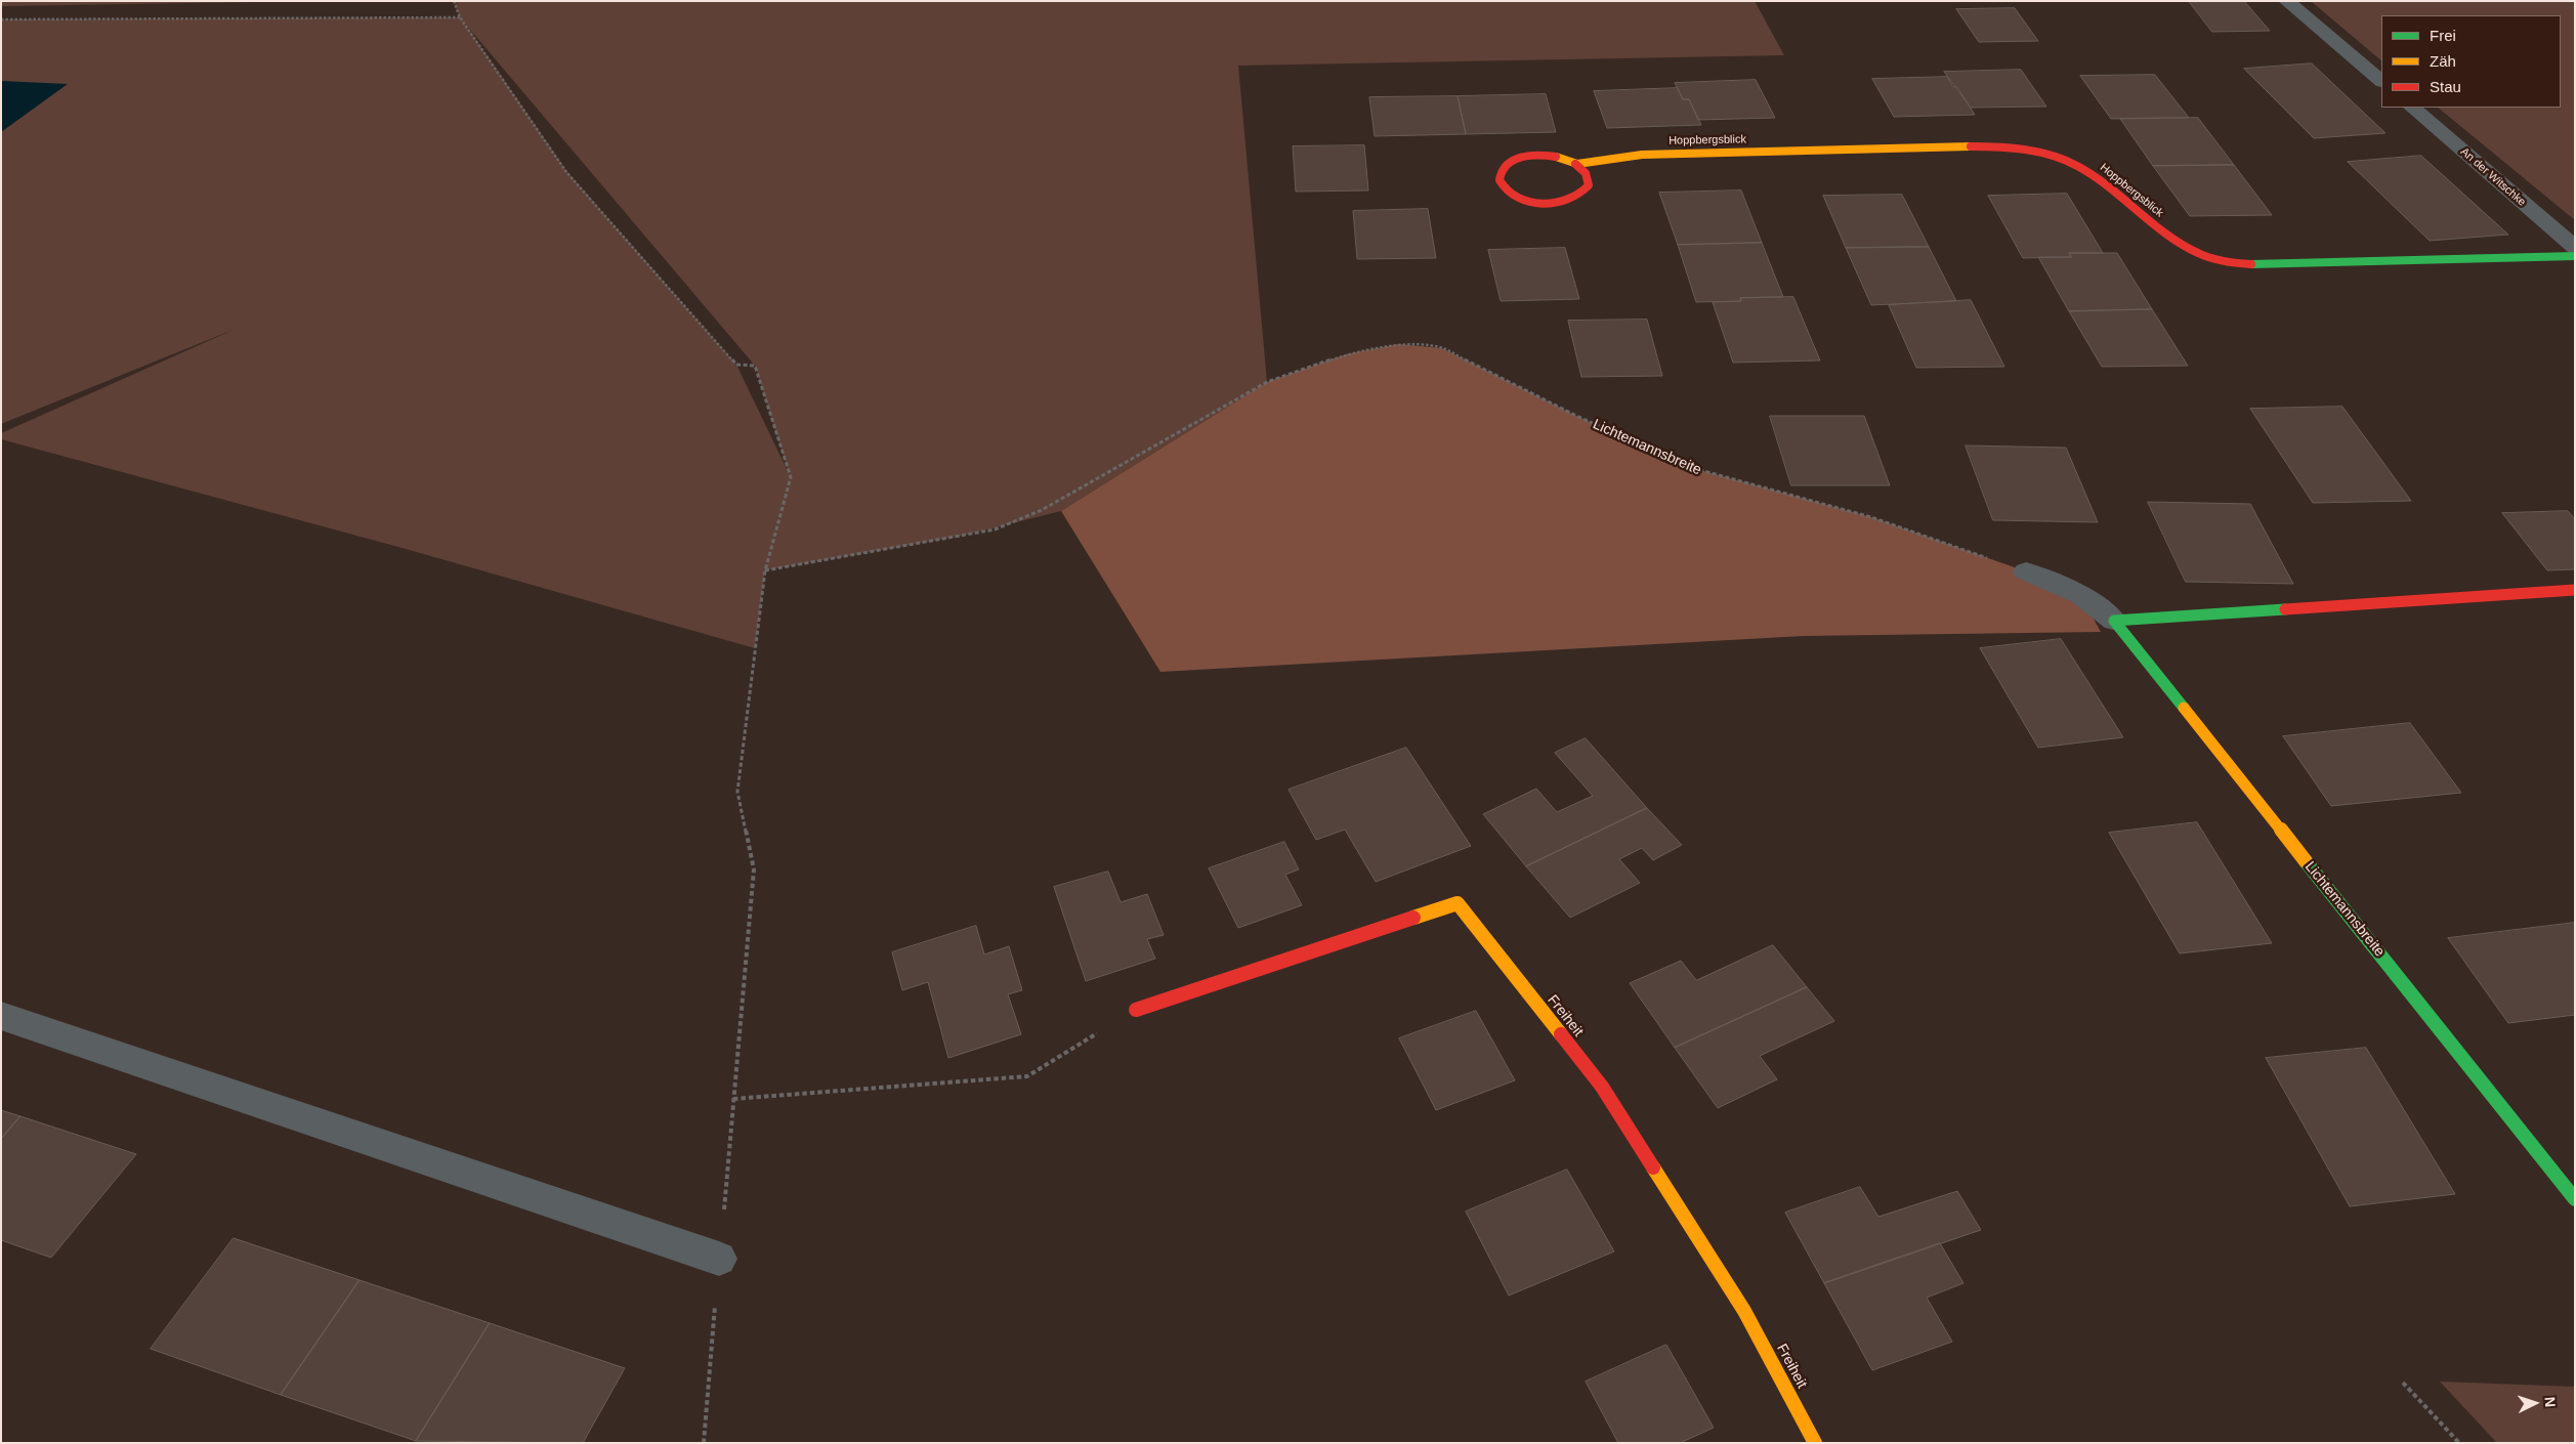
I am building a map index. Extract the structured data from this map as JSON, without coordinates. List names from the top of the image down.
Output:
{
  "streets": {
    "street": [
      "Hoppbergsblick",
      "An der Witschke",
      "Lichtemannsbreite",
      "Freiheit"
    ]
  },
  "legend": ["Frei", "Zäh", "Stau"],
  "north": "right"
}
